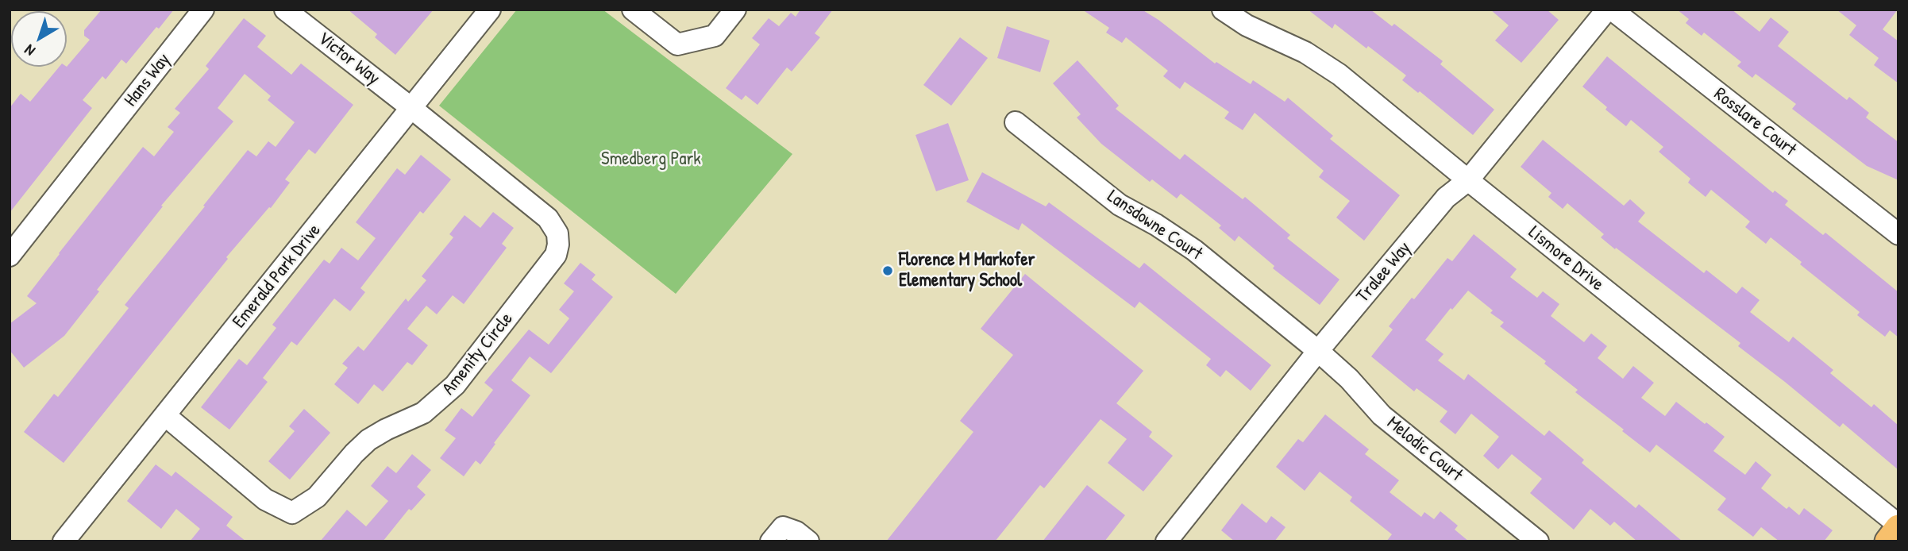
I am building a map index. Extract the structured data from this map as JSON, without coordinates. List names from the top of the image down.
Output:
{
  "streets": {
    "street": [
      "Victor Way",
      "Hans Way",
      "Rosslare Court",
      "Lansdowne Court",
      "Lismore Drive",
      "Tralee Way",
      "Emerald Park Drive",
      "Amenity Circle",
      "Melodic Court"
    ]
  },
  "crossings": [
    ["Victor Way", "Emerald Park Drive"],
    ["Victor Way", "Amenity Circle"],
    ["Lansdowne Court", "Tralee Way"],
    ["Lansdowne Court", "Melodic Court"],
    ["Lismore Drive", "Tralee Way"],
    ["Tralee Way", "Melodic Court"],
    ["Emerald Park Drive", "Amenity Circle"]
  ],
  "parks": ["Smedberg Park"],
  "places": ["Florence M Markofer Elementary School"],
  "north": "bottom left"
}
